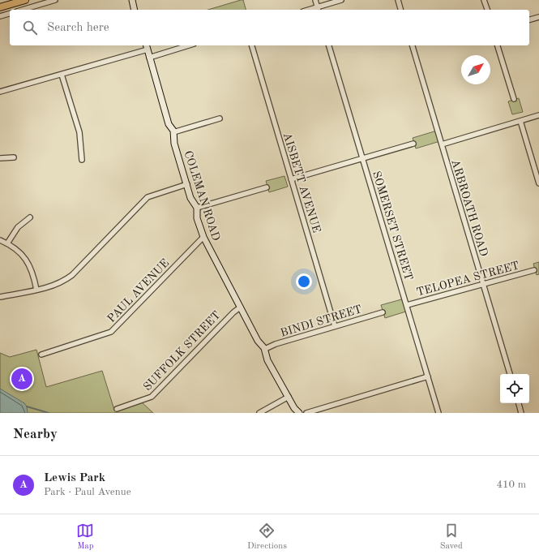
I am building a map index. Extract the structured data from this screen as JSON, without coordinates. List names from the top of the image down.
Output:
{
  "streets": {
    "street": [
      "AISBETT AVENUE",
      "COLEMAN ROAD",
      "ARBROATH ROAD",
      "SOMERSET STREET",
      "TELOPEA STREET",
      "PAUL AVENUE",
      "BINDI STREET",
      "SUFFOLK STREET"
    ]
  },
  "crossings": [
    ["AISBETT AVENUE", "BINDI STREET"],
    ["COLEMAN ROAD", "PAUL AVENUE"],
    ["COLEMAN ROAD", "BINDI STREET"],
    ["COLEMAN ROAD", "SUFFOLK STREET"],
    ["ARBROATH ROAD", "TELOPEA STREET"],
    ["SOMERSET STREET", "TELOPEA STREET"]
  ],
  "north": "top right",
  "page": {
    "search": "Search here",
    "pins": "A",
    "heading": "Nearby",
    "list": [
      {
        "mark": "A",
        "name": "Lewis Park",
        "note": "Park · Paul Avenue",
        "value": "410 m"
      }
    ],
    "nav": ["Map", "Directions", "Saved"]
  }
}
